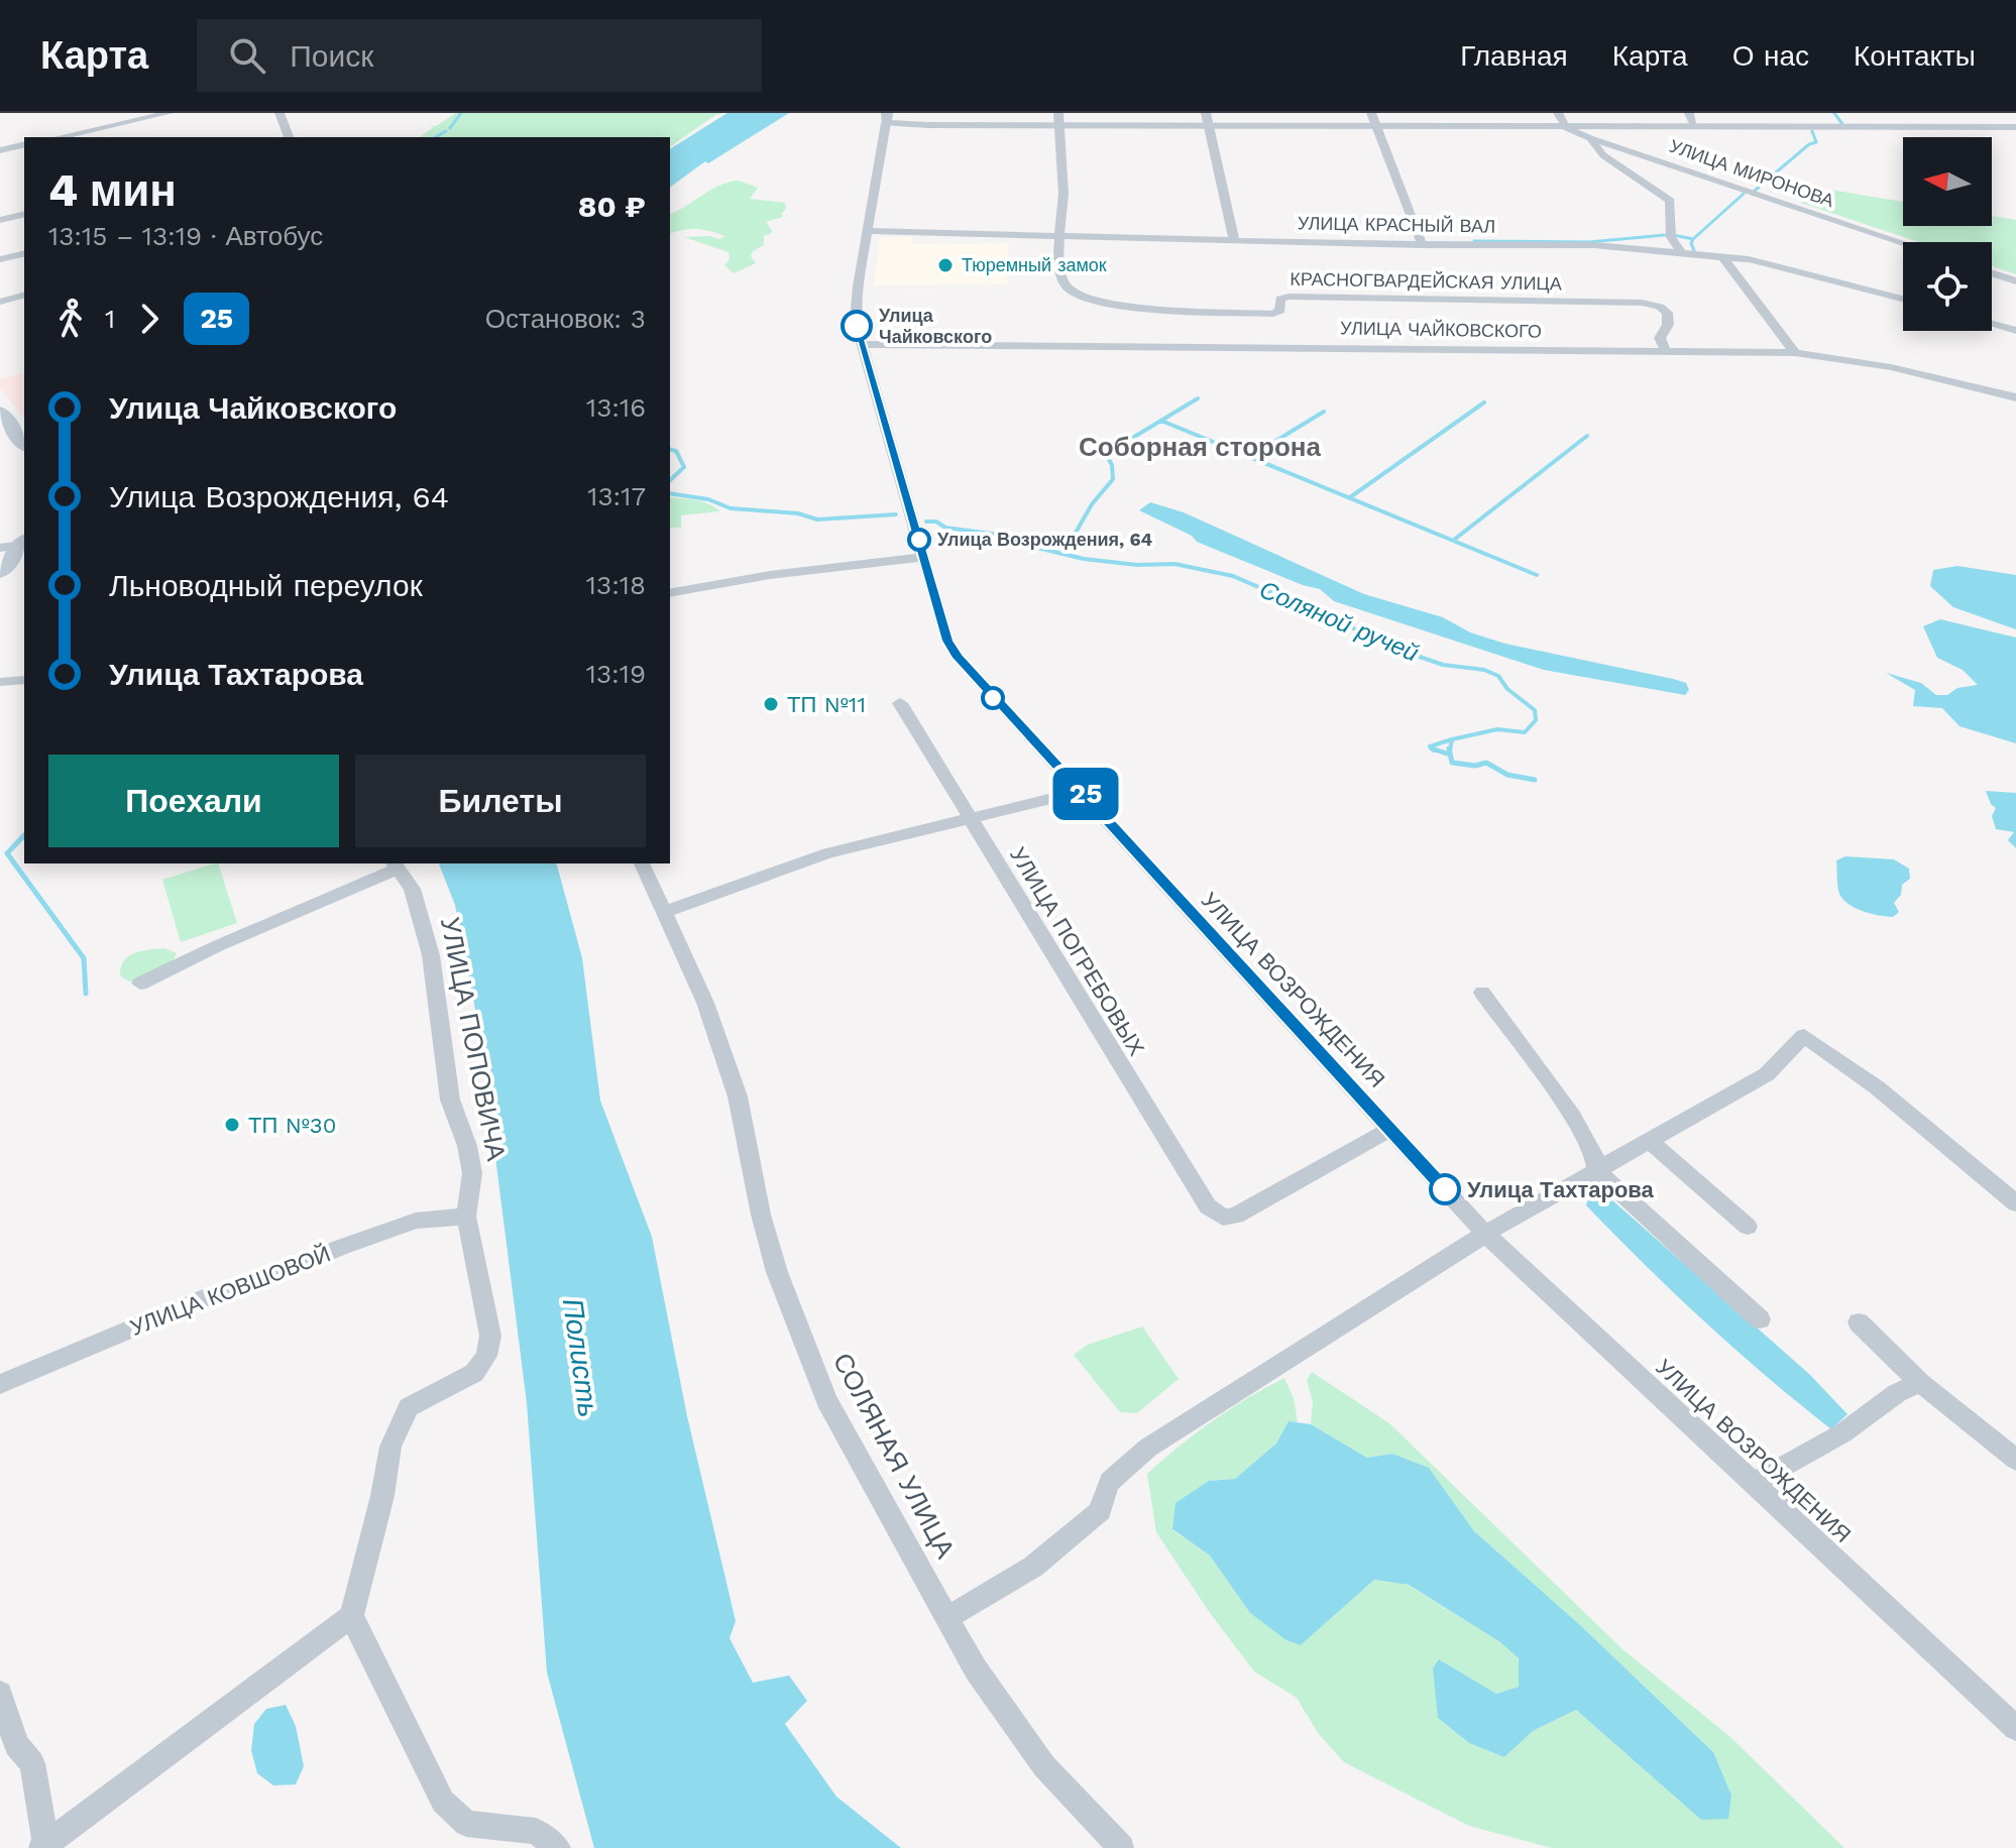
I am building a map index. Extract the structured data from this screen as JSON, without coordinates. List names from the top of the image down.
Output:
{
  "streets": {
    "street": [
      "УЛИЦА МИРОНОВА",
      "УЛИЦА КРАСНЫЙ ВАЛ",
      "КРАСНОГВАРДЕЙСКАЯ УЛИЦА",
      "УЛИЦА ЧАЙКОВСКОГО",
      "УЛИЦА ПОГРЕБОВЫХ",
      "УЛИЦА ВОЗРОЖДЕНИЯ",
      "УЛИЦА ПОПОВИЧА",
      "УЛИЦА КОВШОВОЙ",
      "СОЛЯНАЯ УЛИЦА"
    ]
  },
  "crossings": [
    ["УЛИЦА КРАСНЫЙ ВАЛ", "КРАСНОГВАРДЕЙСКАЯ УЛИЦА"],
    ["УЛИЦА КРАСНЫЙ ВАЛ", "УЛИЦА ВОЗРОЖДЕНИЯ"],
    ["КРАСНОГВАРДЕЙСКАЯ УЛИЦА", "УЛИЦА ЧАЙКОВСКОГО"],
    ["УЛИЦА ЧАЙКОВСКОГО", "УЛИЦА ВОЗРОЖДЕНИЯ"],
    ["УЛИЦА ПОГРЕБОВЫХ", "УЛИЦА ВОЗРОЖДЕНИЯ"],
    ["УЛИЦА ПОПОВИЧА", "УЛИЦА КОВШОВОЙ"]
  ],
  "districts": ["Соборная сторона"],
  "water": ["Соляной ручей", "Полисть"],
  "places": [
    "Тюремный замок",
    "Улица Чайковского",
    "Улица Возрождения, 64",
    "ТП №11",
    "ТП №30",
    "Улица Тахтарова"
  ],
  "lines": ["bus line 25"],
  "north": "left",
  "page": {
    "header": "Карта",
    "search": "Поиск",
    "nav": [
      "Главная",
      "Карта",
      "О нас",
      "Контакты"
    ],
    "on_map": "25",
    "heading": ["4 мин", "13:15 – 13:19 · Автобус", "80 ₽"],
    "legs": ["1", "25", "Остановок: 3"],
    "list": [
      {
        "name": "Улица Чайковского",
        "value": "13:16"
      },
      {
        "name": "Улица Возрождения, 64",
        "value": "13:17"
      },
      {
        "name": "Льноводный переулок",
        "value": "13:18"
      },
      {
        "name": "Улица Тахтарова",
        "value": "13:19"
      }
    ],
    "buttons": ["Поехали", "Билеты"]
  }
}
